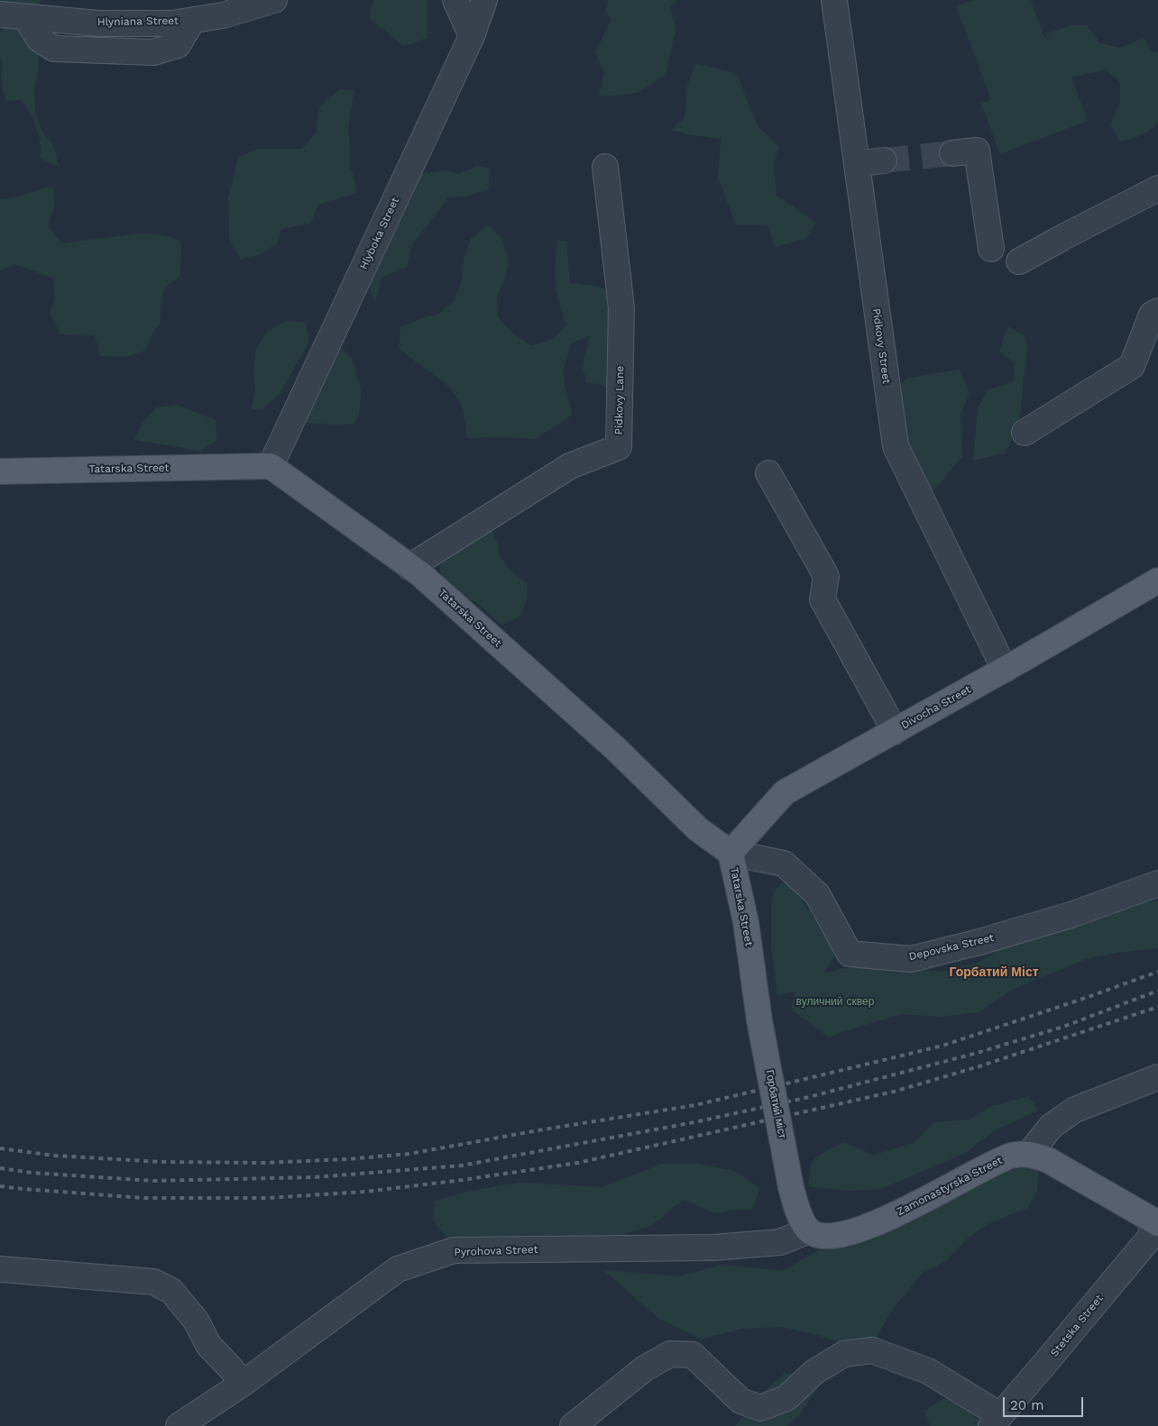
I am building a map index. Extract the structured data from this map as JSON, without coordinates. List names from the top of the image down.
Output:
{
  "streets": {
    "main road": [
      "Tatarska Street",
      "Divocha Street",
      "Горбатий міст",
      "Zamonastyrska Street"
    ],
    "street": [
      "Hlyniana Street",
      "Hlyboka Street",
      "Pidkovy Street",
      "Pidkovy Lane",
      "Depovska Street",
      "Pyrohova Street",
      "Stetska Street"
    ]
  },
  "crossings": [
    ["Hlyboka Street", "Tatarska Street"],
    ["Pidkovy Street", "Divocha Street"],
    ["Pidkovy Lane", "Tatarska Street"],
    ["Tatarska Street", "Divocha Street"],
    ["Tatarska Street", "Depovska Street"],
    ["Tatarska Street", "Горбатий міст"],
    ["Divocha Street", "Depovska Street"],
    ["Горбатий міст", "Zamonastyrska Street"],
    ["Горбатий міст", "Pyrohova Street"],
    ["Zamonastyrska Street", "Pyrohova Street"]
  ],
  "districts": ["Горбатий Міст"],
  "parks": ["вуличний сквер"],
  "scale_bar": "20 m"
}
